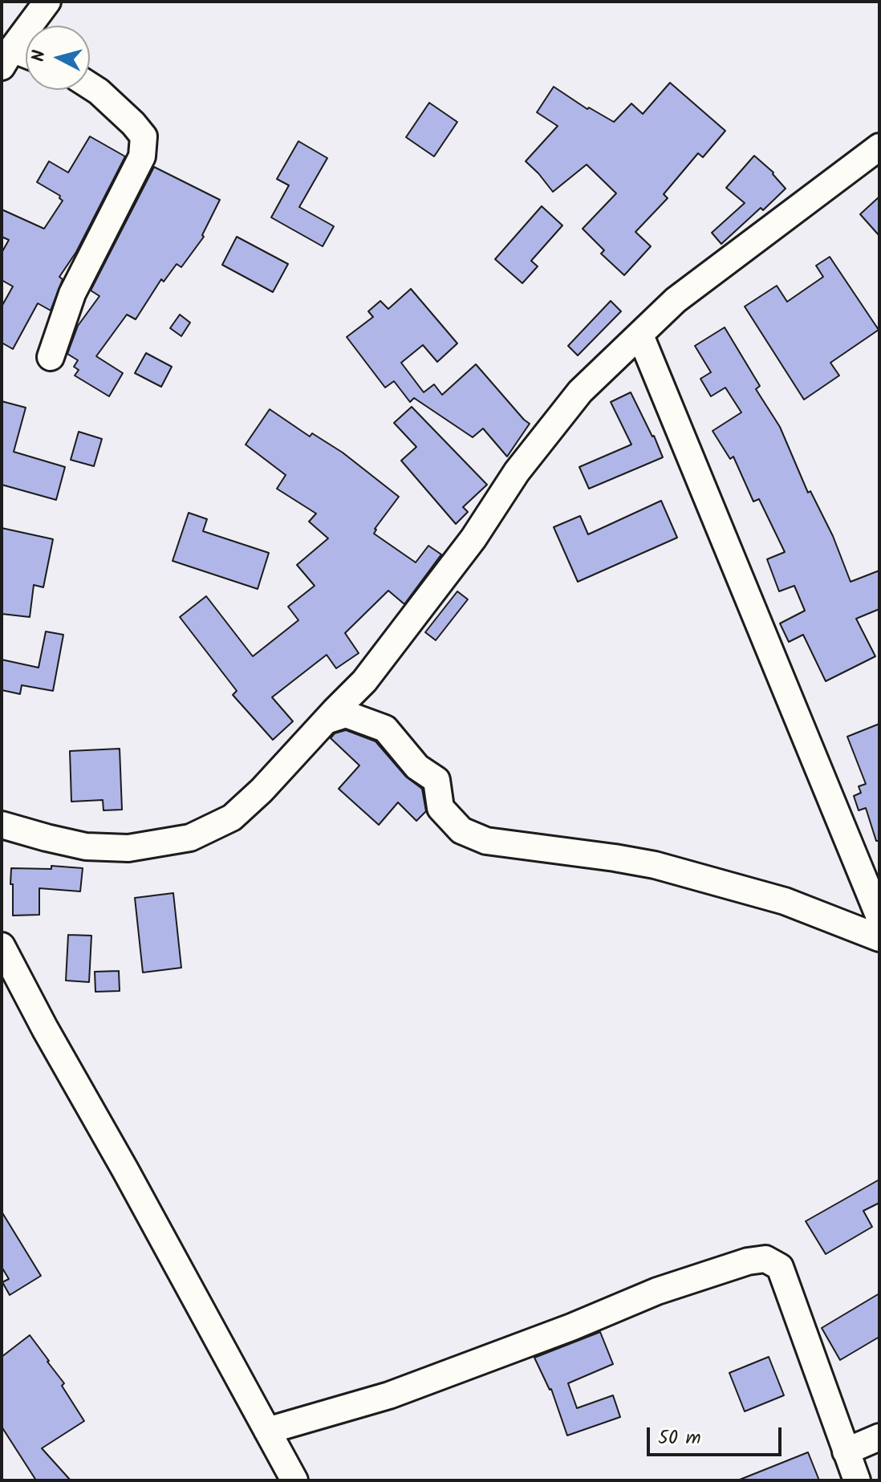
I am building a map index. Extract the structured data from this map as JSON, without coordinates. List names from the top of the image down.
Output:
{
  "scale_bar": "50 m",
  "north": "left"
}
